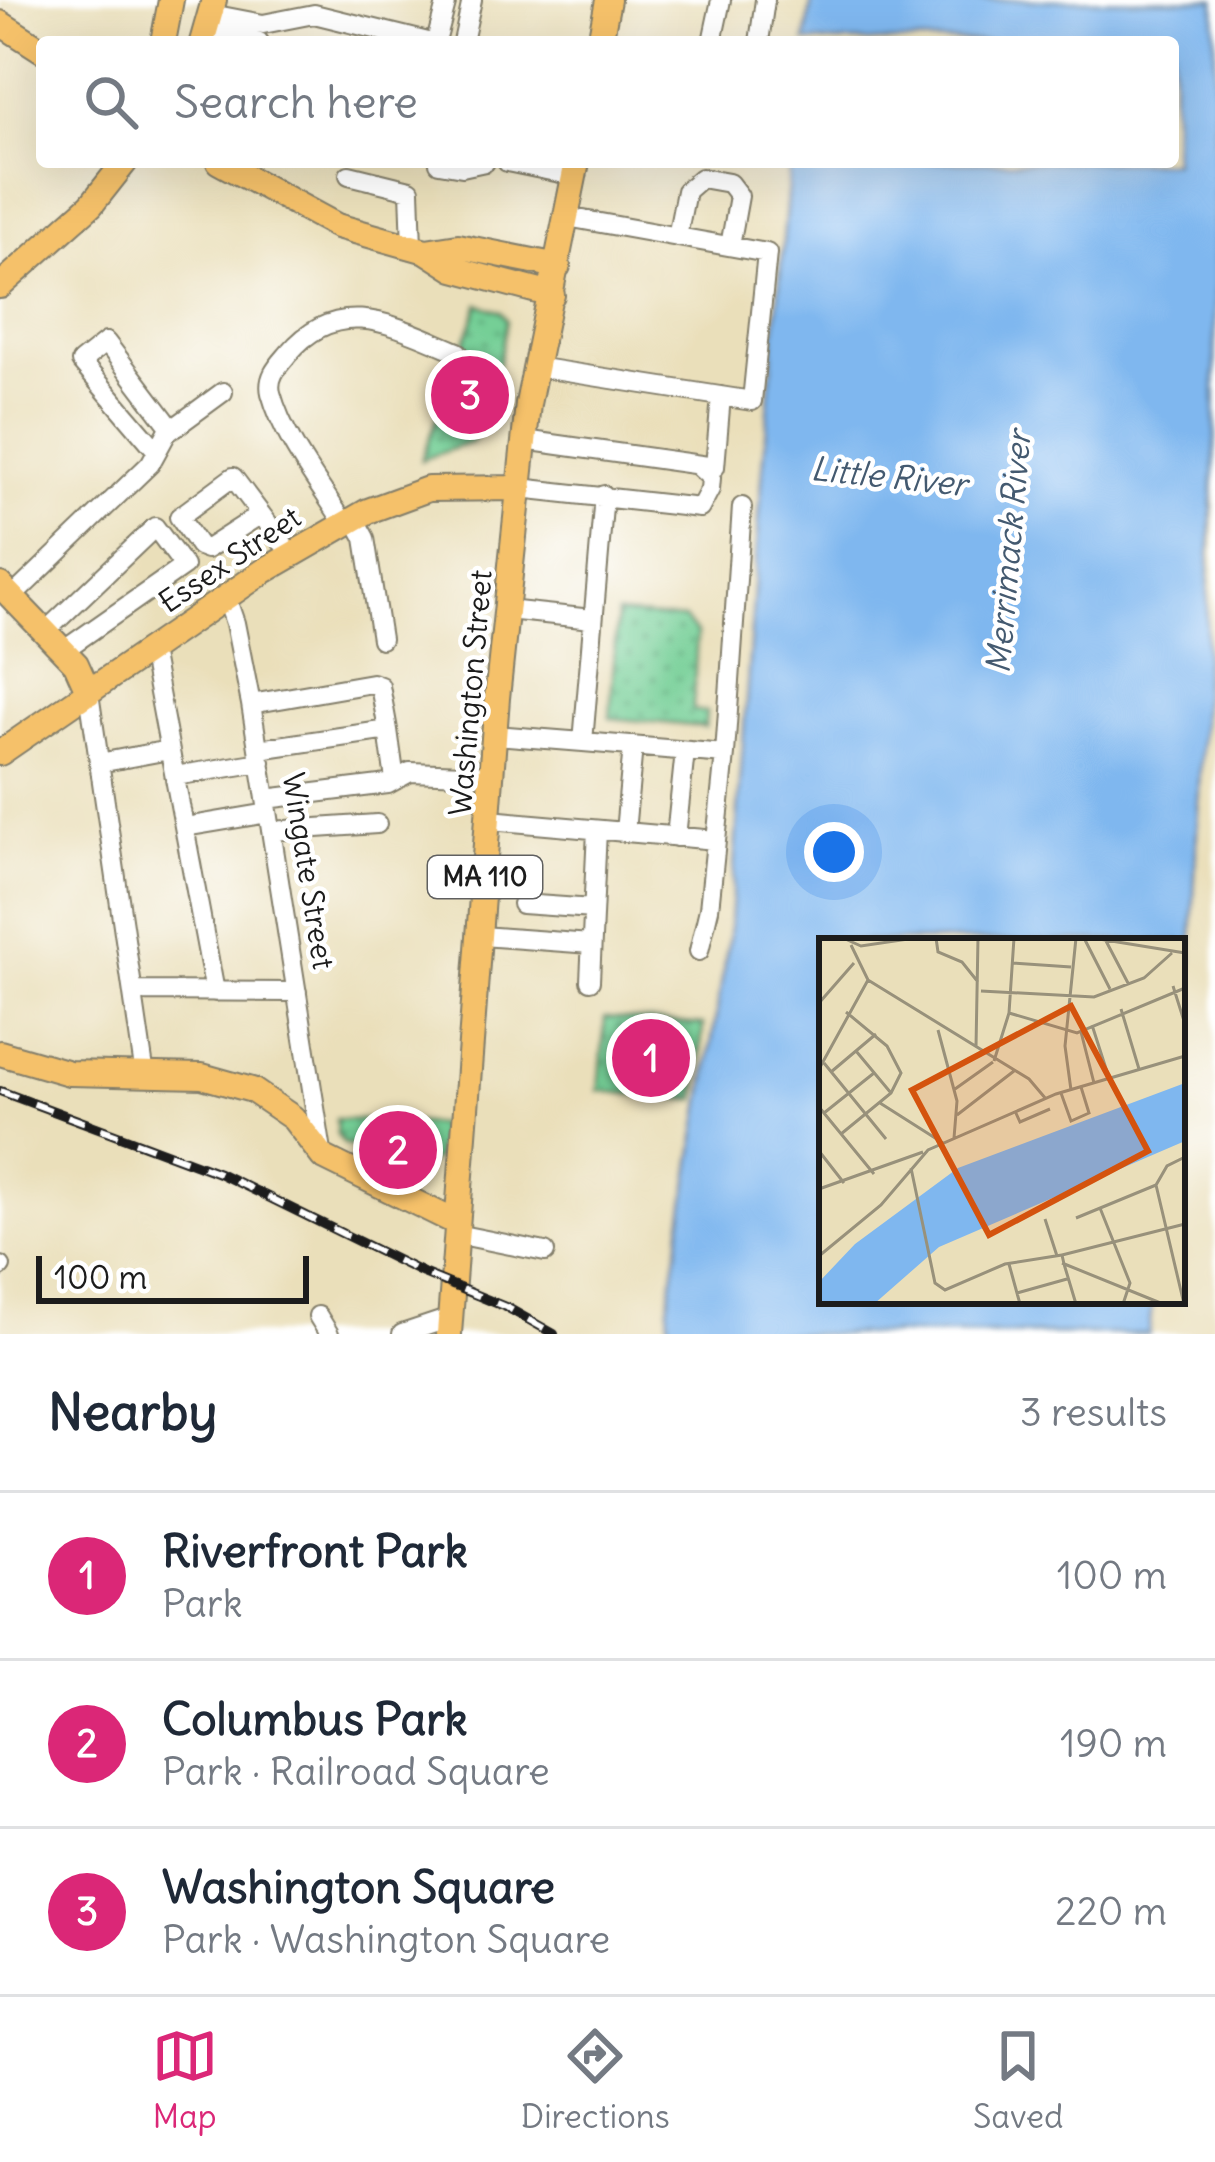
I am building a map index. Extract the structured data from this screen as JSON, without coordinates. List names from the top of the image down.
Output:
{
  "streets": {
    "main road": ["Essex Street", "Washington Street", "MA 110"],
    "street": ["Wingate Street"]
  },
  "crossings": [
    ["Essex Street", "Washington Street"],
    ["Essex Street", "Wingate Street"],
    ["Essex Street", "MA 110"],
    ["Washington Street", "MA 110"]
  ],
  "water": ["Little River", "Merrimack River"],
  "scale_bar": "100 m",
  "page": {
    "search": "Search here",
    "pins": ["3", "1", "2"],
    "scale": "100 m",
    "heading": ["Nearby", "3 results"],
    "list": [
      {
        "mark": "1",
        "name": "Riverfront Park",
        "note": "Park",
        "value": "100 m"
      },
      {
        "mark": "2",
        "name": "Columbus Park",
        "note": "Park · Railroad Square",
        "value": "190 m"
      },
      {
        "mark": "3",
        "name": "Washington Square",
        "note": "Park · Washington Square",
        "value": "220 m"
      }
    ],
    "nav": ["Map", "Directions", "Saved"]
  }
}
